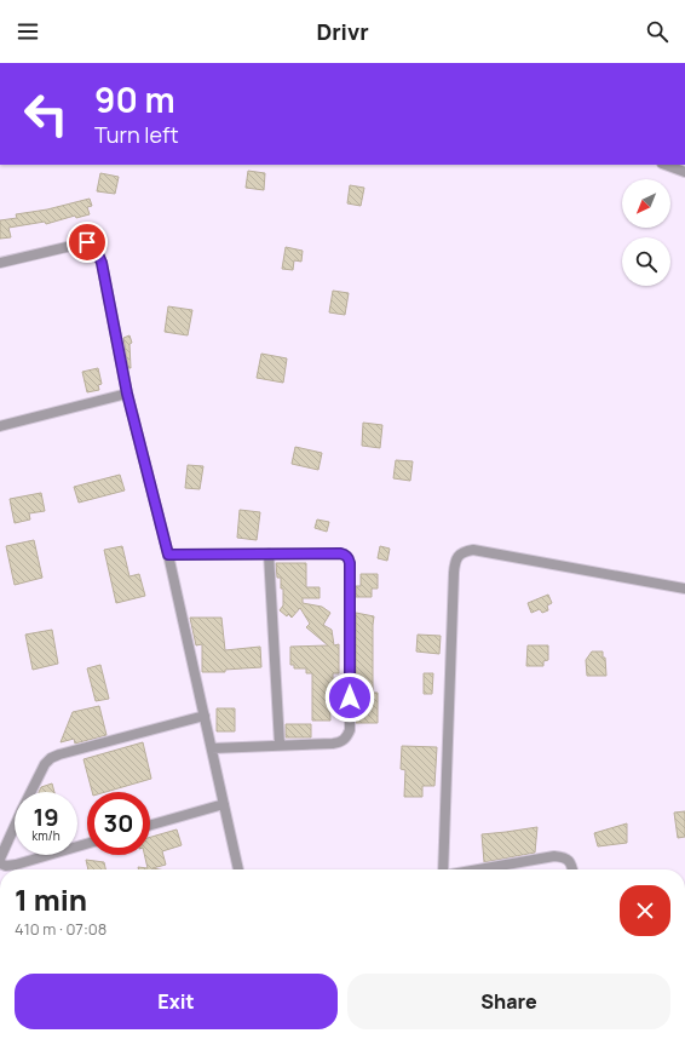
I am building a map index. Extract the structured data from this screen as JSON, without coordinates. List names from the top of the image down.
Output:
{
  "north": "bottom left",
  "page": {
    "header": "Drivr",
    "turn": ["90 m", "Turn left"],
    "speed": "19 km/h",
    "limit": "30",
    "heading": ["1 min", "410 m · 07:08"],
    "buttons": ["Exit", "Share"]
  }
}
